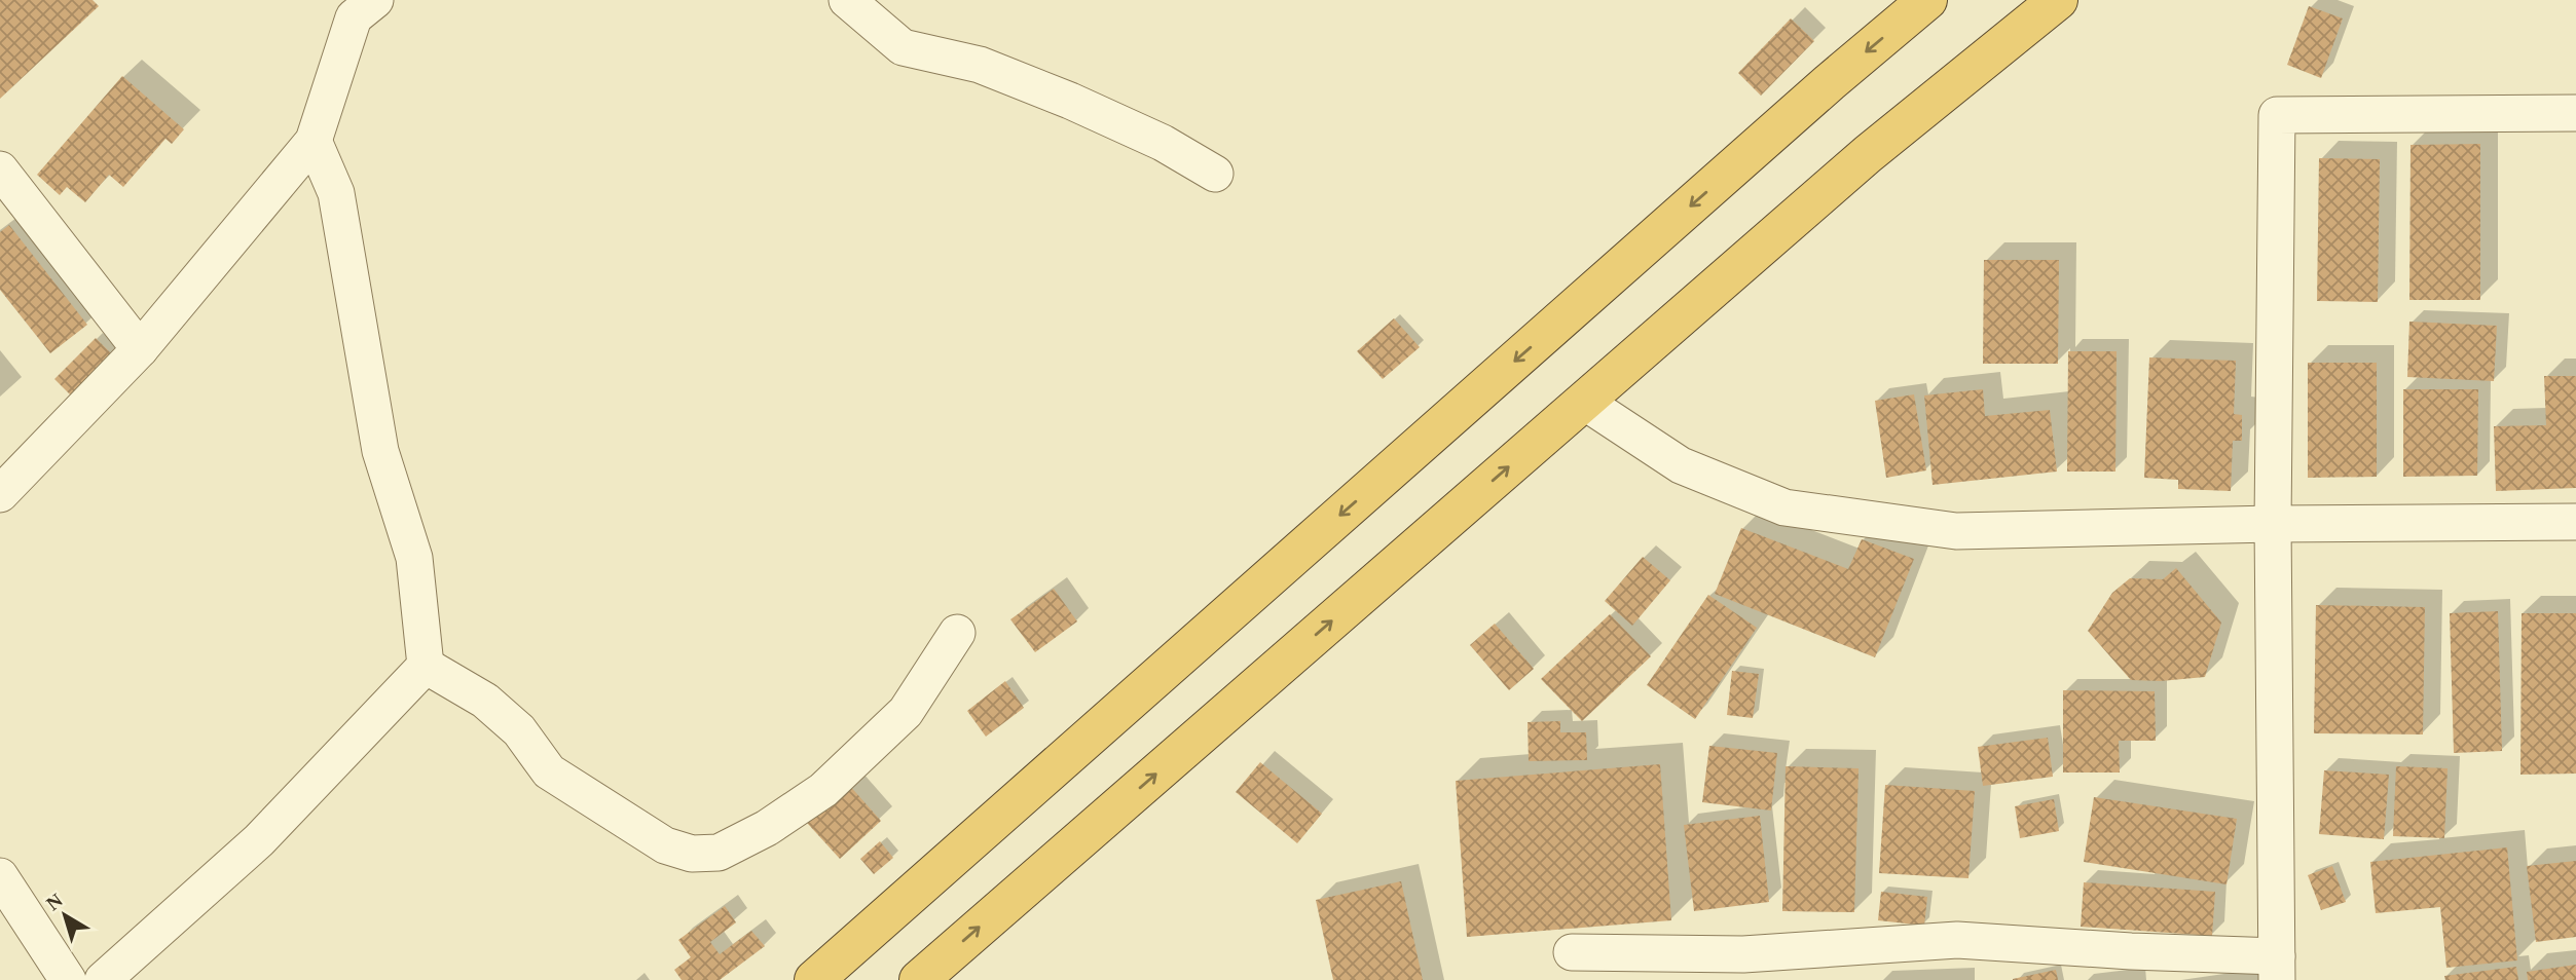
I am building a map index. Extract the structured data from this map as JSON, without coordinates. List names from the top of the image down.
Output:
{
  "north": "top left"
}
